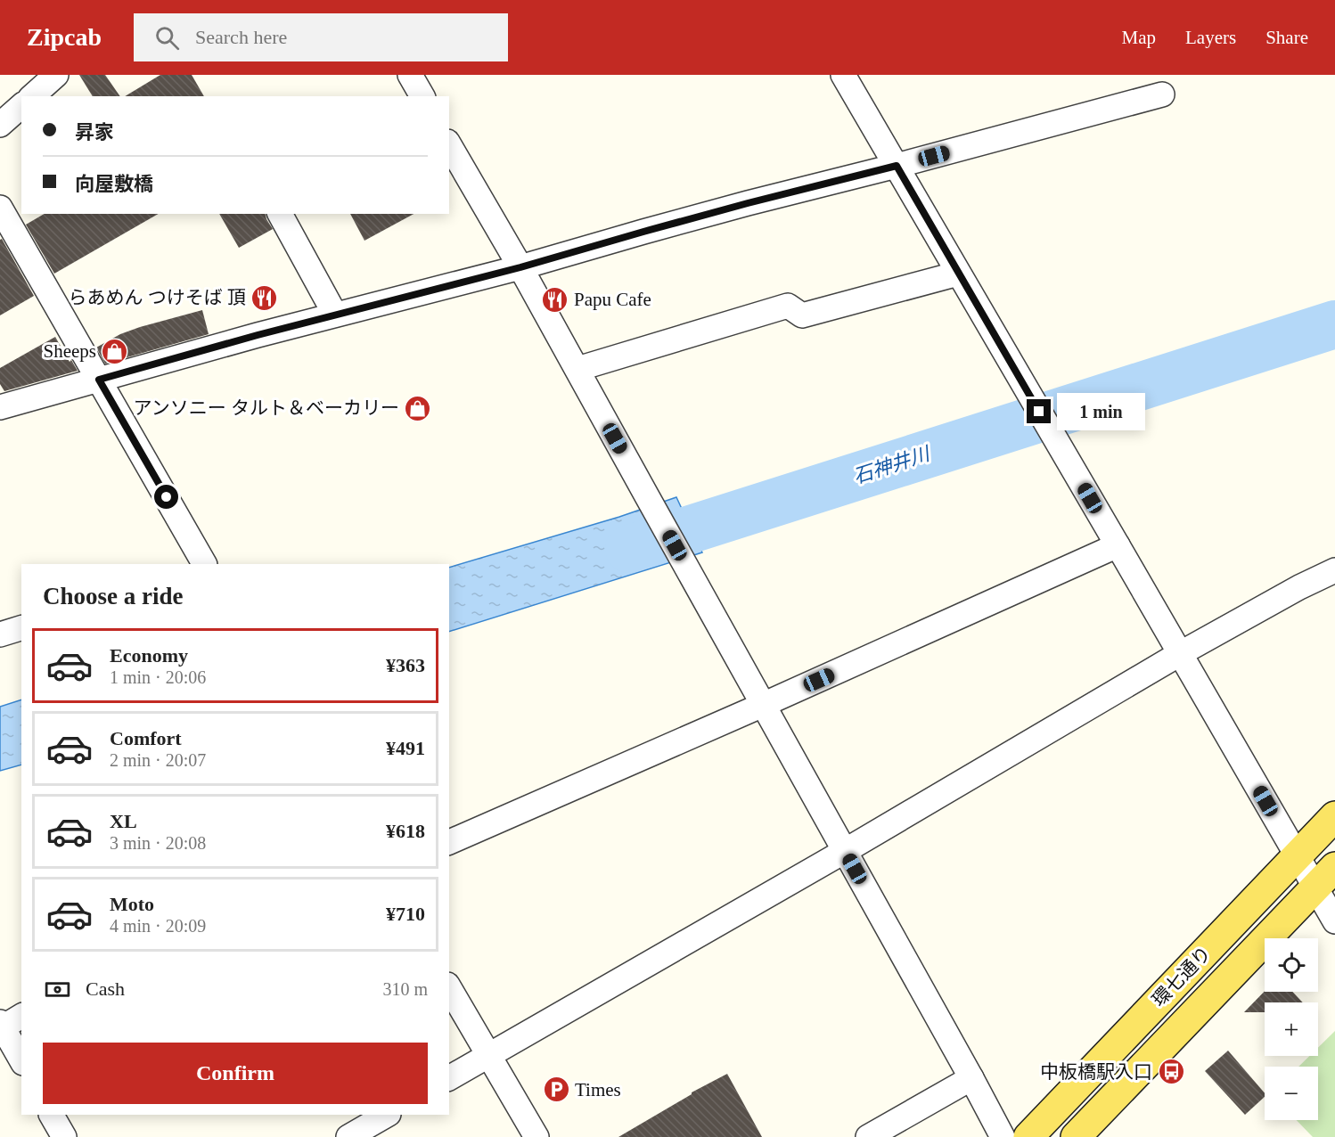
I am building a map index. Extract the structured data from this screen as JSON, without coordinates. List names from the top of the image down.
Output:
{
  "streets": {
    "main road": ["環七通り"]
  },
  "water": ["石神井川"],
  "places": {
    "restaurant": ["らあめん つけそば 頂", "Papu Cafe"],
    "shop": ["Sheeps", "アンソニー タルト＆ベーカリー"],
    "bus stop": ["中板橋駅入口"],
    "parking": ["Times"]
  },
  "page": {
    "header": "Zipcab",
    "search": "Search here",
    "nav": ["Map", "Layers", "Share"],
    "banner": ["昇家", "向屋敷橋"],
    "bubble": "1 min",
    "heading": "Choose a ride",
    "list": [
      {
        "name": "Economy",
        "note": "1 min · 20:06",
        "value": "¥363"
      },
      {
        "name": "Comfort",
        "note": "2 min · 20:07",
        "value": "¥491"
      },
      {
        "name": "XL",
        "note": "3 min · 20:08",
        "value": "¥618"
      },
      {
        "name": "Moto",
        "note": "4 min · 20:09",
        "value": "¥710"
      }
    ],
    "map_buttons": ["+", "−"],
    "pay": ["Cash", "310 m"],
    "buttons": "Confirm"
  }
}
